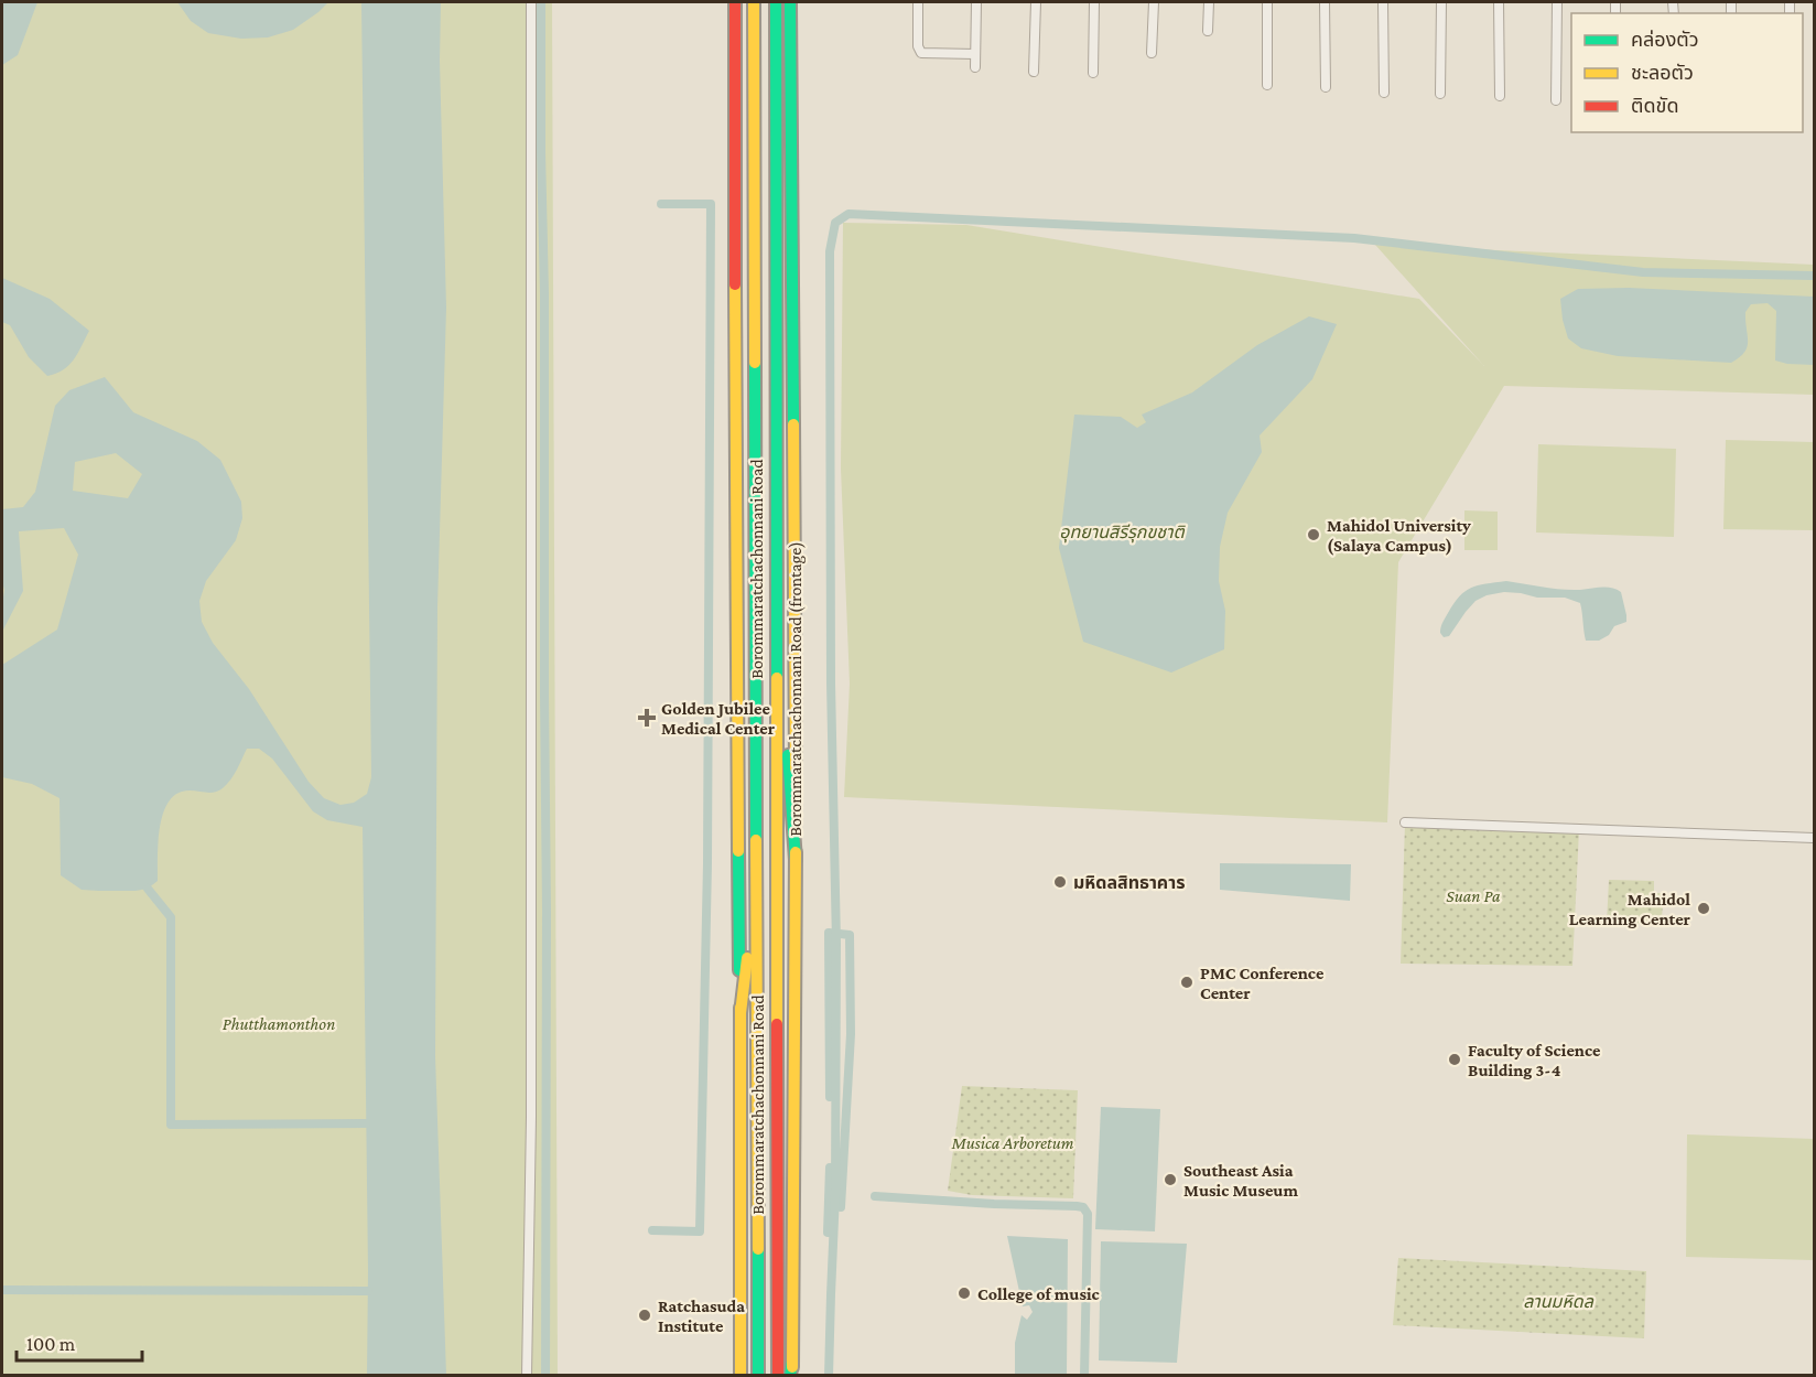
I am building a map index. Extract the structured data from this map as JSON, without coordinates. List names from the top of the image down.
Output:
{
  "streets": {
    "main road": ["Borommaratchachonnani Road", "Borommaratchachonnani Road (frontage)"]
  },
  "parks": [
    "อุทยานสิรีรุกขชาติ",
    "Suan Pa",
    "Phutthamonthon",
    "Musica Arboretum",
    "ลานมหิดล"
  ],
  "places": {
    "other": [
      "Mahidol University (Salaya Campus)",
      "มหิดลสิทธาคาร",
      "Mahidol Learning Center",
      "PMC Conference Center",
      "Faculty of Science Building 3-4",
      "Southeast Asia Music Museum",
      "College of music",
      "Ratchasuda Institute"
    ],
    "health": ["Golden Jubilee Medical Center"]
  },
  "legend": ["คล่องตัว", "ชะลอตัว", "ติดขัด"],
  "scale_bar": "100 m"
}
